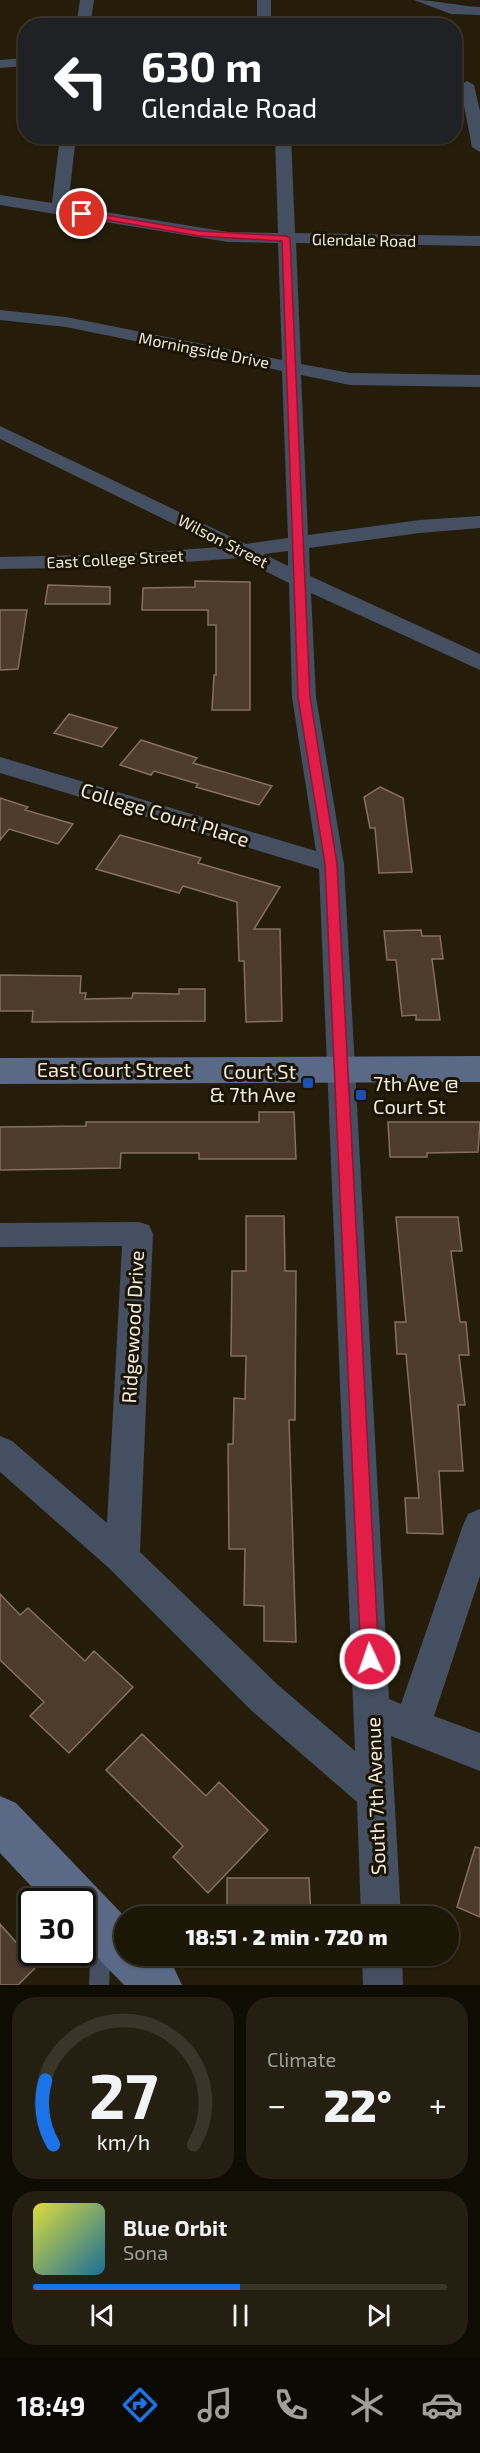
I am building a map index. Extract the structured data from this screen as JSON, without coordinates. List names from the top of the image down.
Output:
{
  "streets": {
    "street": [
      "Glendale Road",
      "Morningside Drive",
      "Wilson Street",
      "East College Street",
      "College Court Place",
      "East Court Street",
      "Ridgewood Drive",
      "South 7th Avenue"
    ]
  },
  "crossings": [
    ["Glendale Road", "South 7th Avenue"],
    ["Morningside Drive", "South 7th Avenue"],
    ["Wilson Street", "East College Street"],
    ["Wilson Street", "South 7th Avenue"],
    ["East College Street", "South 7th Avenue"],
    ["College Court Place", "South 7th Avenue"],
    ["East Court Street", "South 7th Avenue"]
  ],
  "places": {
    "transit": ["Court St & 7th Ave", "7th Ave @ Court St"]
  },
  "page": {
    "turn": ["630 m", "Glendale Road"],
    "limit": "30",
    "trip": "18:51 · 2 min · 720 m",
    "tile": "Climate",
    "heat": ["−", "22°", "+"],
    "song": ["Blue Orbit", "Sona"],
    "tabs": "18:49",
    "gauge": ["27", "km/h"]
  }
}
